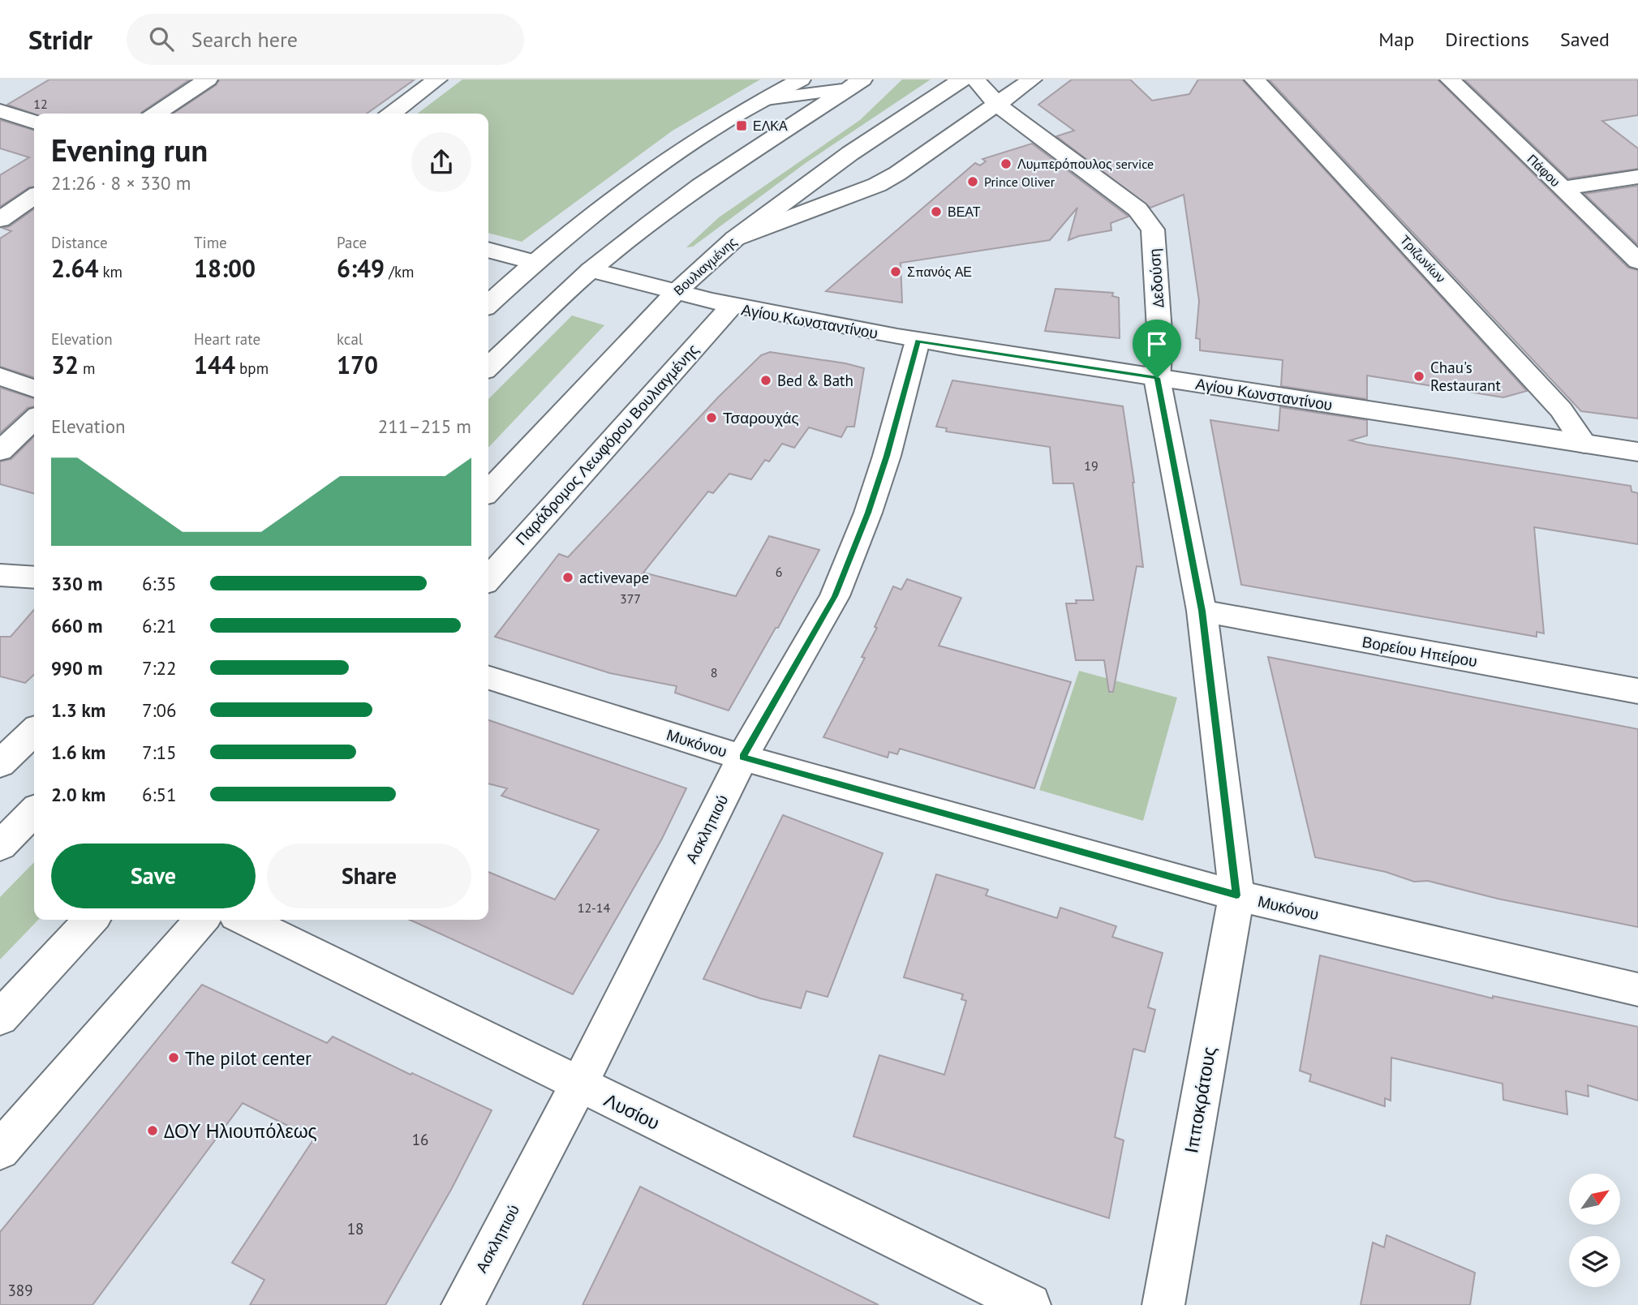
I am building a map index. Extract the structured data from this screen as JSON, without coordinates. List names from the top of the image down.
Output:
{
  "streets": {
    "street": [
      "Πάφου",
      "Τριζωνίων",
      "Βουλιαγμένης",
      "Δεδούση",
      "Αγίου Κωνσταντίνου",
      "Παράδρομος Λεωφόρου Βουλιαγμένης",
      "Βορείου Ηπείρου",
      "Μυκόνου",
      "Ασκληπιού",
      "Ιπποκράτους",
      "Λυσίου"
    ]
  },
  "crossings": [
    ["Τριζωνίων", "Αγίου Κωνσταντίνου"],
    ["Βουλιαγμένης", "Αγίου Κωνσταντίνου"],
    ["Δεδούση", "Αγίου Κωνσταντίνου"],
    ["Δεδούση", "Βορείου Ηπείρου"],
    ["Δεδούση", "Μυκόνου"],
    ["Δεδούση", "Ιπποκράτους"],
    ["Αγίου Κωνσταντίνου", "Παράδρομος Λεωφόρου Βουλιαγμένης"],
    ["Αγίου Κωνσταντίνου", "Ασκληπιού"],
    ["Μυκόνου", "Ασκληπιού"],
    ["Μυκόνου", "Ιπποκράτους"],
    ["Ασκληπιού", "Λυσίου"]
  ],
  "places": {
    "transit": ["ΕΛΚΑ"],
    "other": [
      "Λυμπερόπουλος service",
      "Prince Oliver",
      "ΒΕΑΤ",
      "Σπανός ΑΕ",
      "Chau's Restaurant",
      "Bed & Bath",
      "Τσαρουχάς",
      "activevape",
      "The pilot center",
      "ΔΟΥ Ηλιουπόλεως"
    ]
  },
  "house_numbers": [
    "12",
    "19",
    "6",
    "377",
    "8",
    "12-14",
    "16",
    "18",
    "389"
  ],
  "north": "top right",
  "page": {
    "header": "Stridr",
    "search": "Search here",
    "nav": ["Map", "Directions", "Saved"],
    "heading": ["Evening run", "21:26 · 8 × 330 m"],
    "stats": [
      ["Distance", "2.64 km"],
      ["Time", "18:00"],
      ["Pace", "6:49 /km"],
      ["Elevation", "32 m"],
      ["Heart rate", "144 bpm"],
      ["kcal", "170"]
    ],
    "chart": ["Elevation", "211–215 m"],
    "list": [
      {
        "name": "330 m",
        "note": "6:35"
      },
      {
        "name": "660 m",
        "note": "6:21"
      },
      {
        "name": "990 m",
        "note": "7:22"
      },
      {
        "name": "1.3 km",
        "note": "7:06"
      },
      {
        "name": "1.6 km",
        "note": "7:15"
      },
      {
        "name": "2.0 km",
        "note": "6:51"
      }
    ],
    "buttons": ["Save", "Share"]
  }
}
